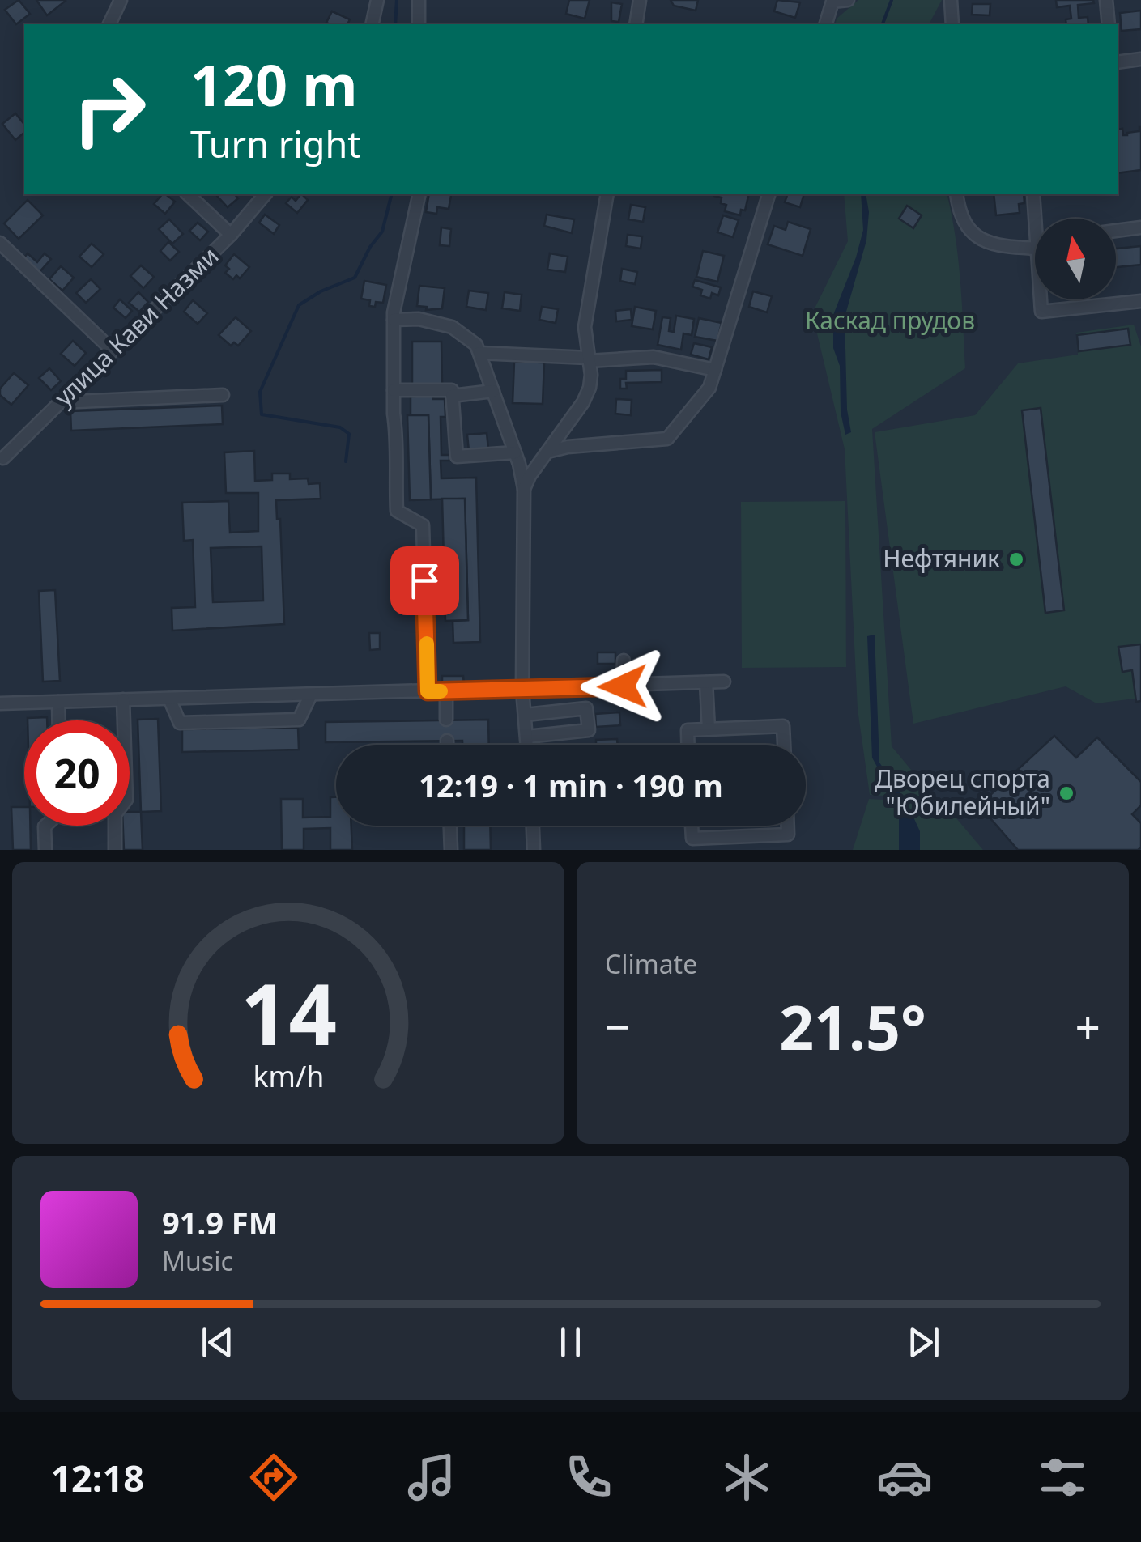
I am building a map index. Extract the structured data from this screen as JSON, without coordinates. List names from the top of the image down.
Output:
{
  "streets": {
    "street": ["улица Кави Назми"]
  },
  "parks": ["Каскад прудов"],
  "places": ["Нефтяник", "Дворец спорта \"Юбилейный\""],
  "north": "top",
  "page": {
    "turn": ["120 m", "Turn right"],
    "limit": "20",
    "trip": "12:19 · 1 min · 190 m",
    "tile": "Climate",
    "heat": ["−", "21.5°", "+"],
    "song": ["91.9 FM", "Music"],
    "tabs": "12:18",
    "gauge": ["14", "km/h"]
  }
}
